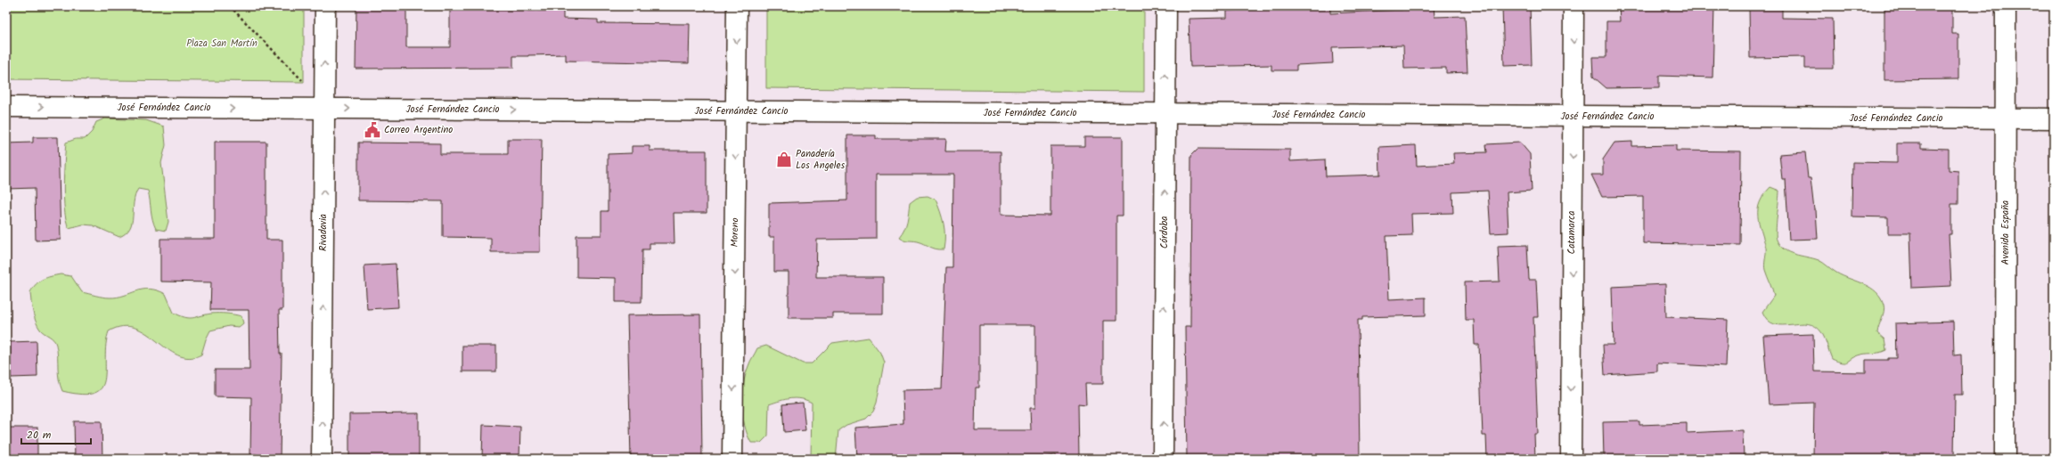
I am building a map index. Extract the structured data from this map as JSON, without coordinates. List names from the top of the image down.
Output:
{
  "streets": {
    "street": [
      "José Fernández Cancio",
      "Rivadavia",
      "Moreno",
      "Córdoba",
      "Catamarca",
      "Avenida España"
    ]
  },
  "crossings": [
    ["José Fernández Cancio", "Rivadavia"],
    ["José Fernández Cancio", "Moreno"],
    ["José Fernández Cancio", "Córdoba"],
    ["José Fernández Cancio", "Catamarca"],
    ["José Fernández Cancio", "Avenida España"]
  ],
  "one_way": [
    "José Fernández Cancio",
    "Rivadavia",
    "Moreno",
    "Córdoba",
    "Catamarca"
  ],
  "parks": ["Plaza San Martín"],
  "places": {
    "public building": ["Correo Argentino"],
    "shop": ["Panadería Los Angeles"]
  },
  "scale_bar": "20 m"
}
